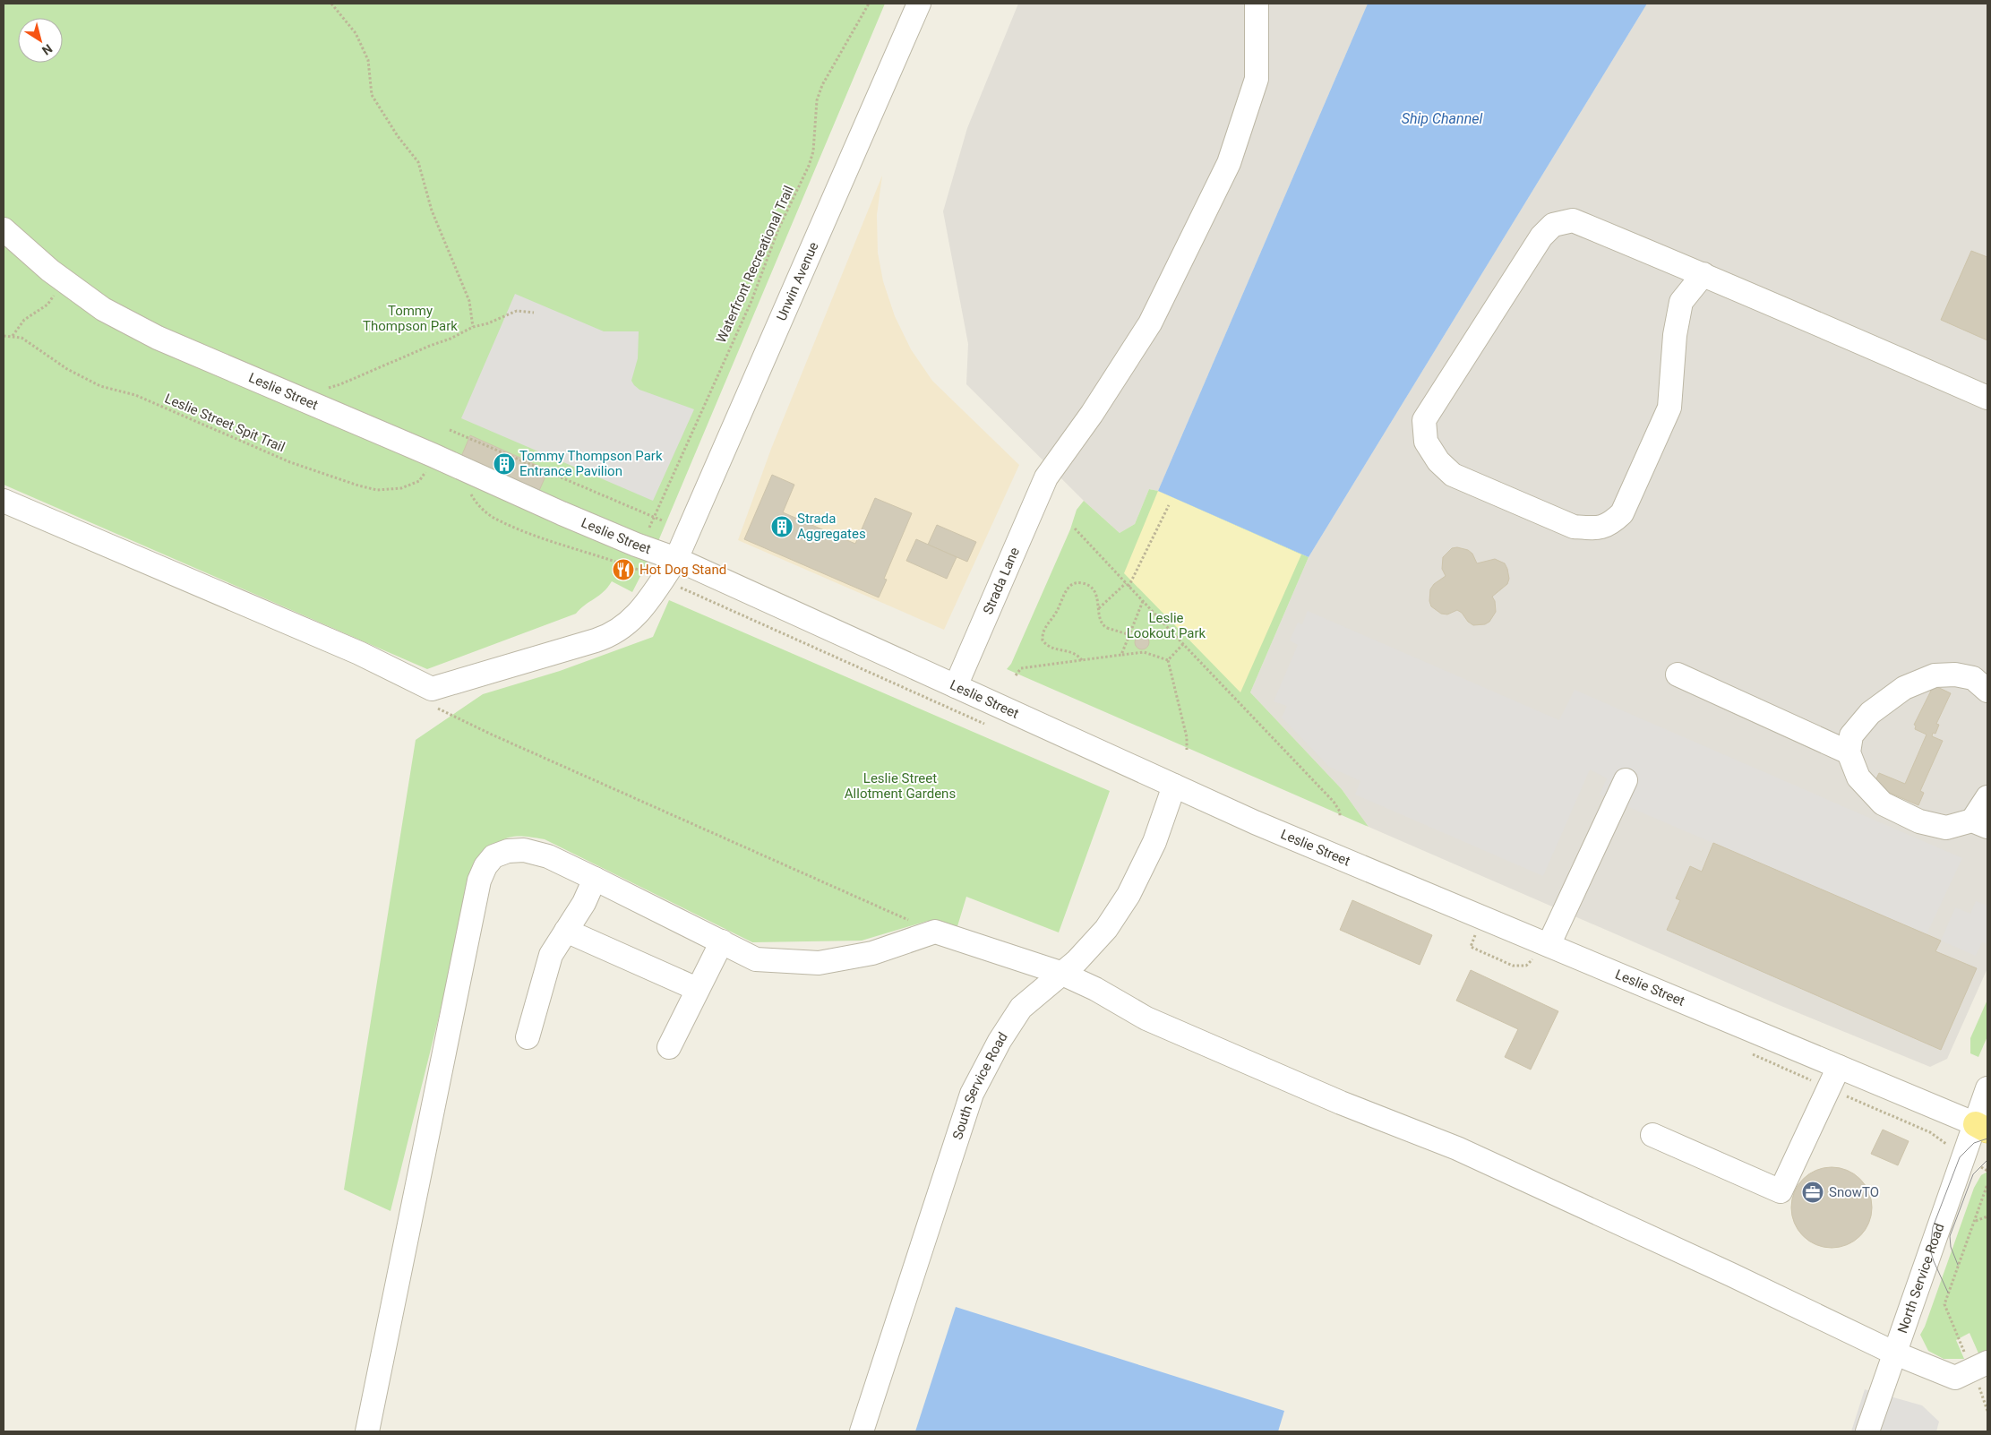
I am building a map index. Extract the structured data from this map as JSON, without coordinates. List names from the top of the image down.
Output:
{
  "streets": {
    "street": [
      "Unwin Avenue",
      "Leslie Street",
      "Strada Lane",
      "South Service Road",
      "North Service Road"
    ],
    "path": ["Waterfront Recreational Trail", "Leslie Street Spit Trail"]
  },
  "crossings": [
    ["Unwin Avenue", "Leslie Street"],
    ["Leslie Street", "Leslie Street Spit Trail"],
    ["Leslie Street", "Strada Lane"],
    ["Leslie Street", "South Service Road"],
    ["Leslie Street", "North Service Road"]
  ],
  "water": ["Ship Channel"],
  "parks": ["Tommy Thompson Park", "Leslie Lookout Park", "Leslie Street Allotment Gardens"],
  "places": {
    "building": ["Tommy Thompson Park Entrance Pavilion", "Strada Aggregates"],
    "restaurant": ["Hot Dog Stand"],
    "office": ["SnowTO"]
  },
  "north": "bottom right"
}
